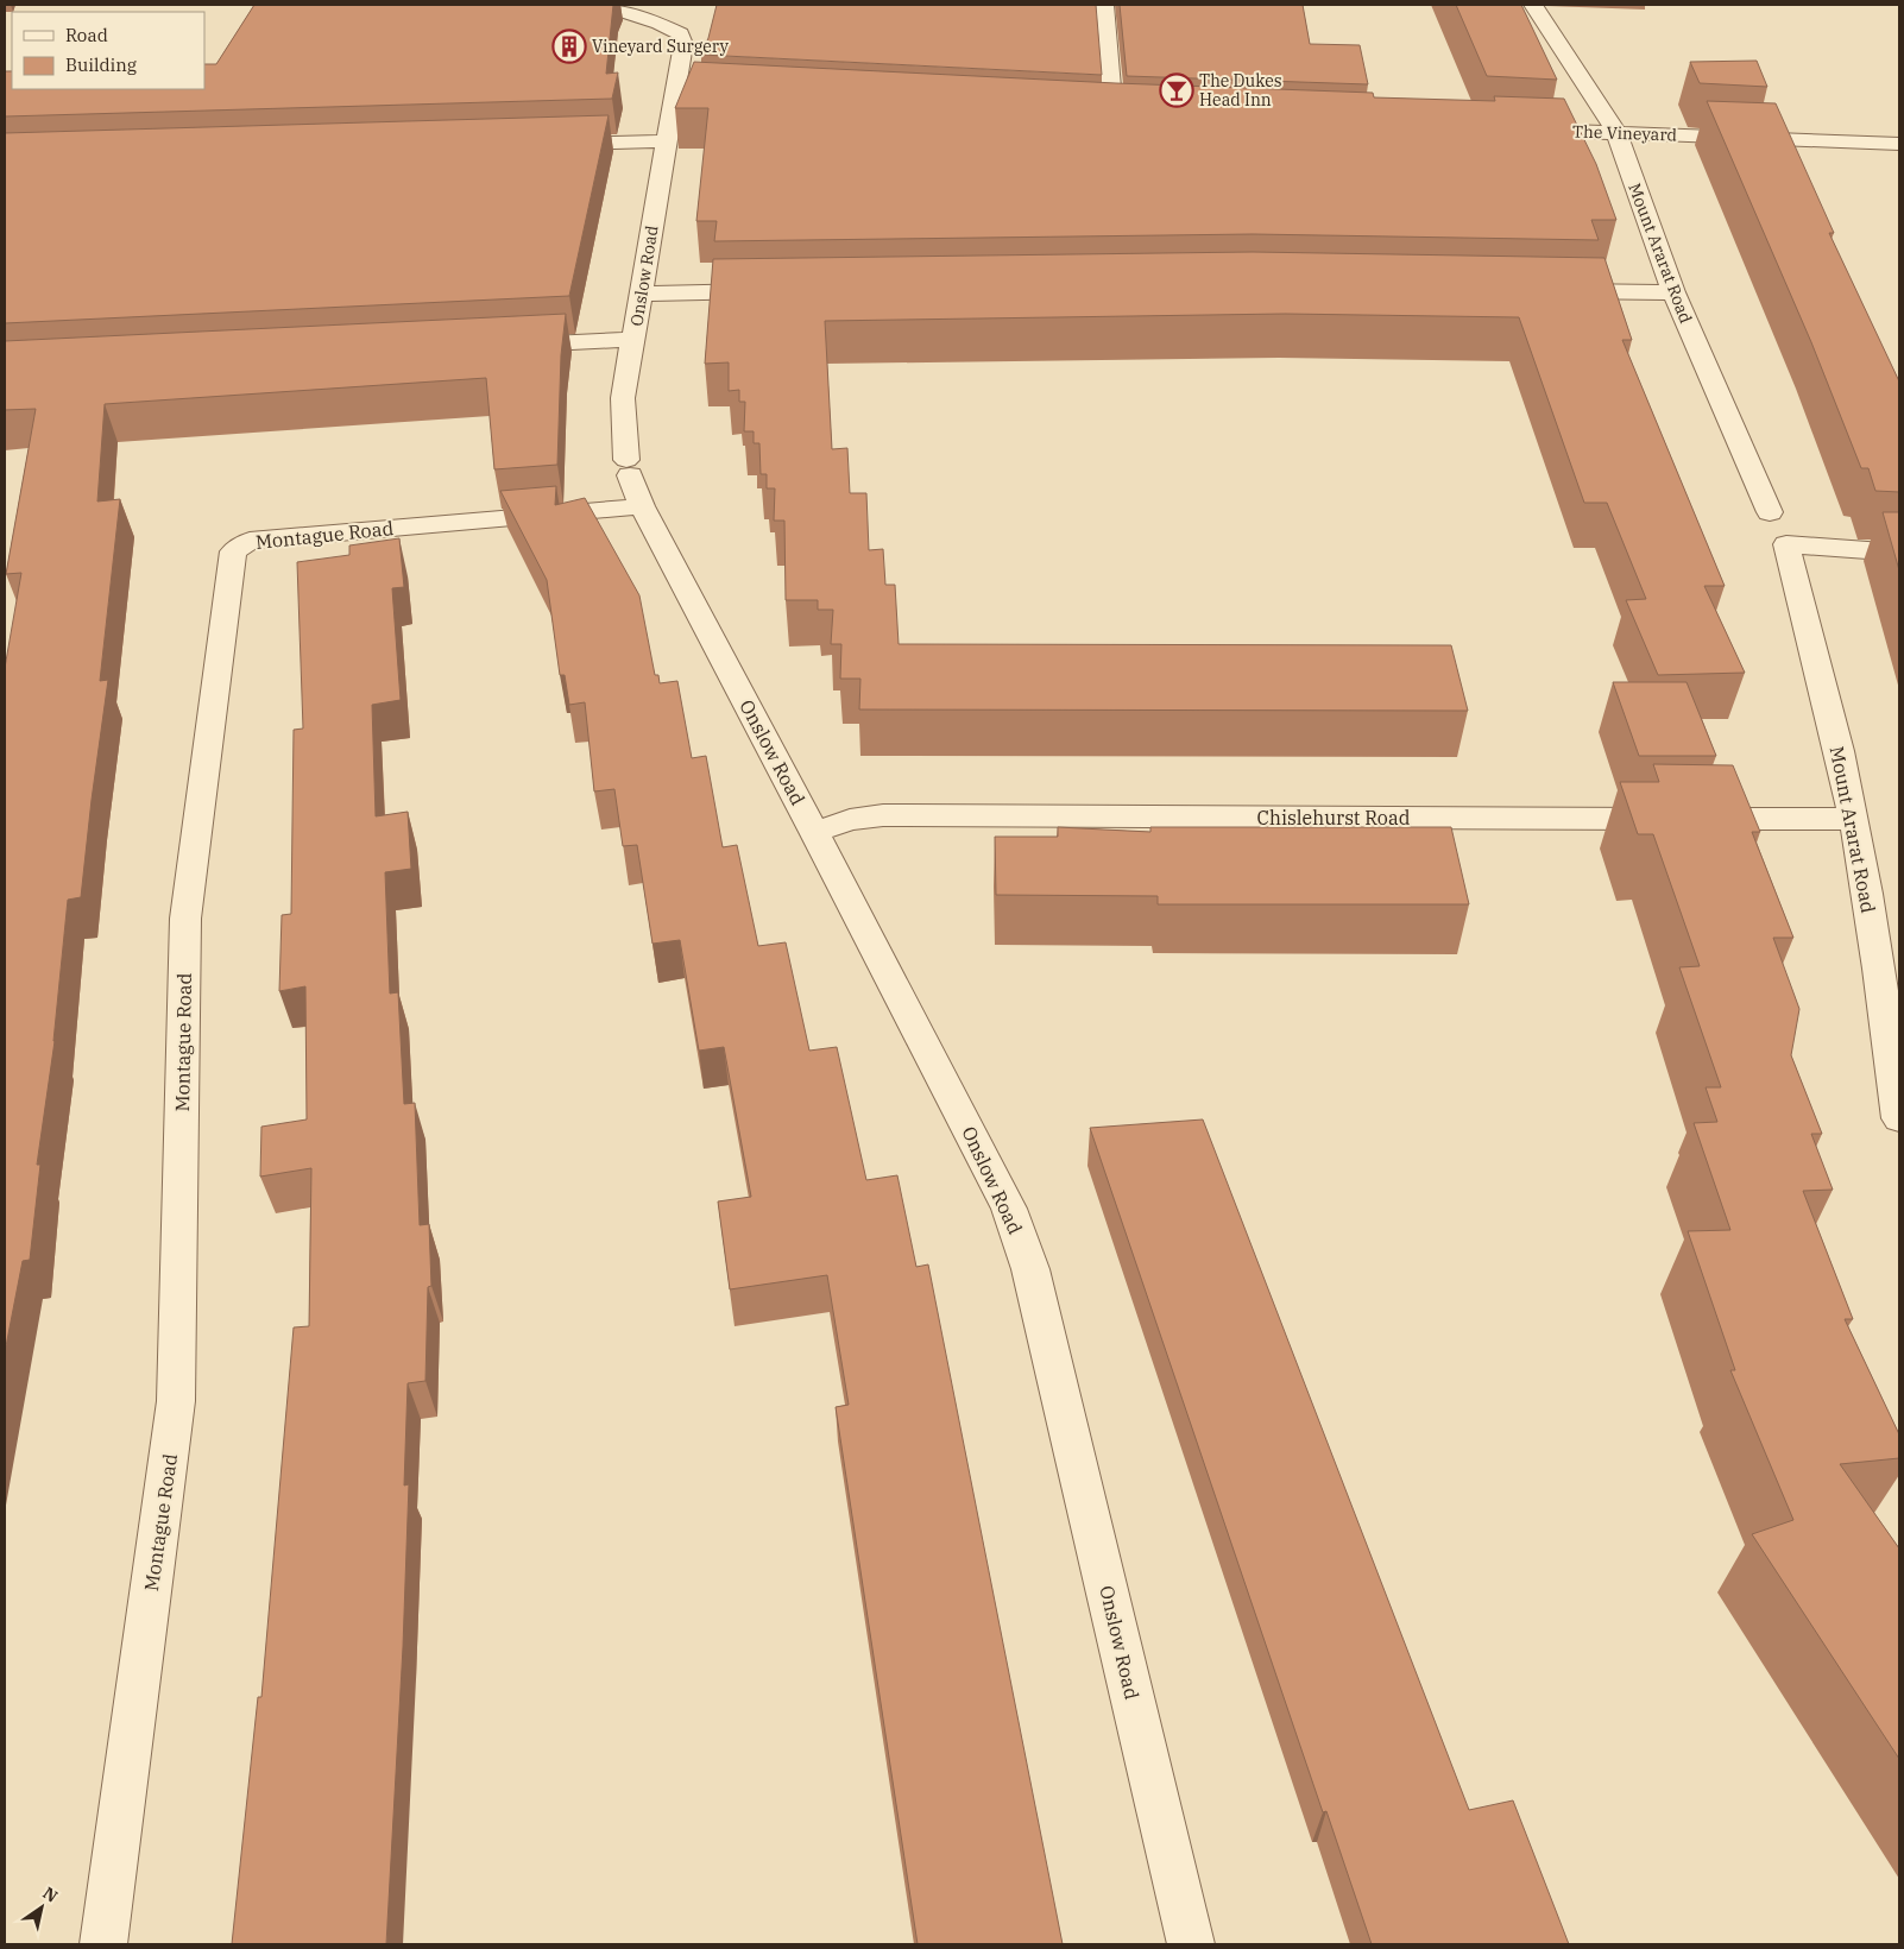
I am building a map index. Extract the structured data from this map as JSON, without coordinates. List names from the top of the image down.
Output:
{
  "streets": {
    "street": [
      "The Vineyard",
      "Mount Ararat Road",
      "Onslow Road",
      "Montague Road",
      "Chislehurst Road"
    ]
  },
  "crossings": [
    ["The Vineyard", "Mount Ararat Road"],
    ["Mount Ararat Road", "Chislehurst Road"],
    ["Onslow Road", "Montague Road"],
    ["Onslow Road", "Chislehurst Road"]
  ],
  "places": {
    "building": ["Vineyard Surgery"],
    "bar": ["The Dukes Head Inn"]
  },
  "legend": ["Road", "Building"],
  "north": "top right"
}
